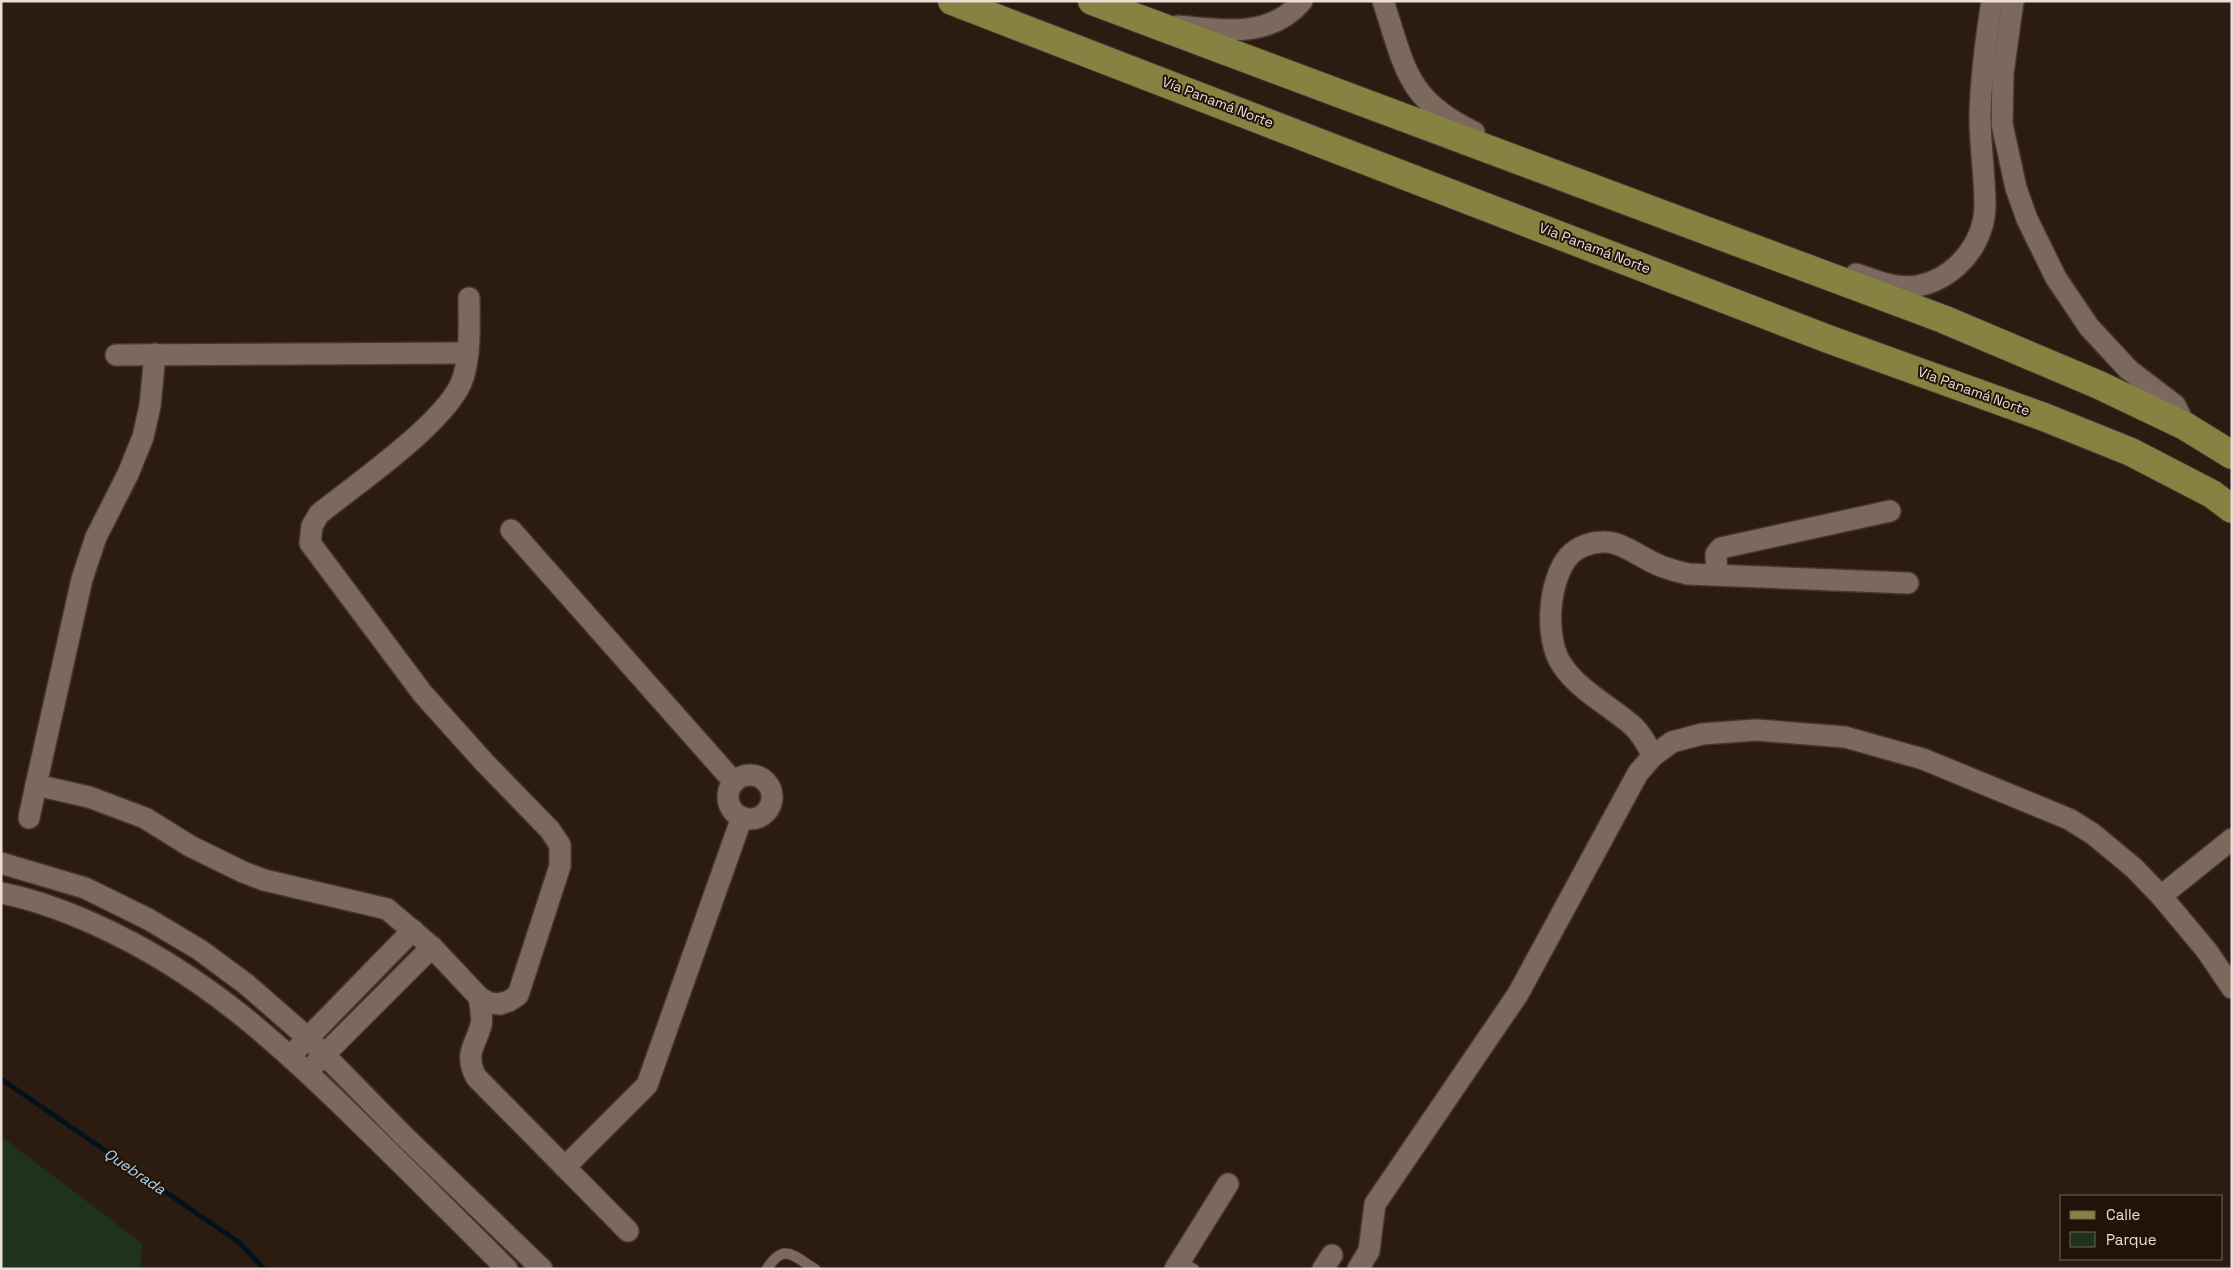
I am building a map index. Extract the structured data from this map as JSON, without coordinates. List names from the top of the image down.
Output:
{
  "streets": {
    "main road": ["Vía Panamá Norte"]
  },
  "water": ["Quebrada"],
  "legend": ["Calle", "Parque"]
}
